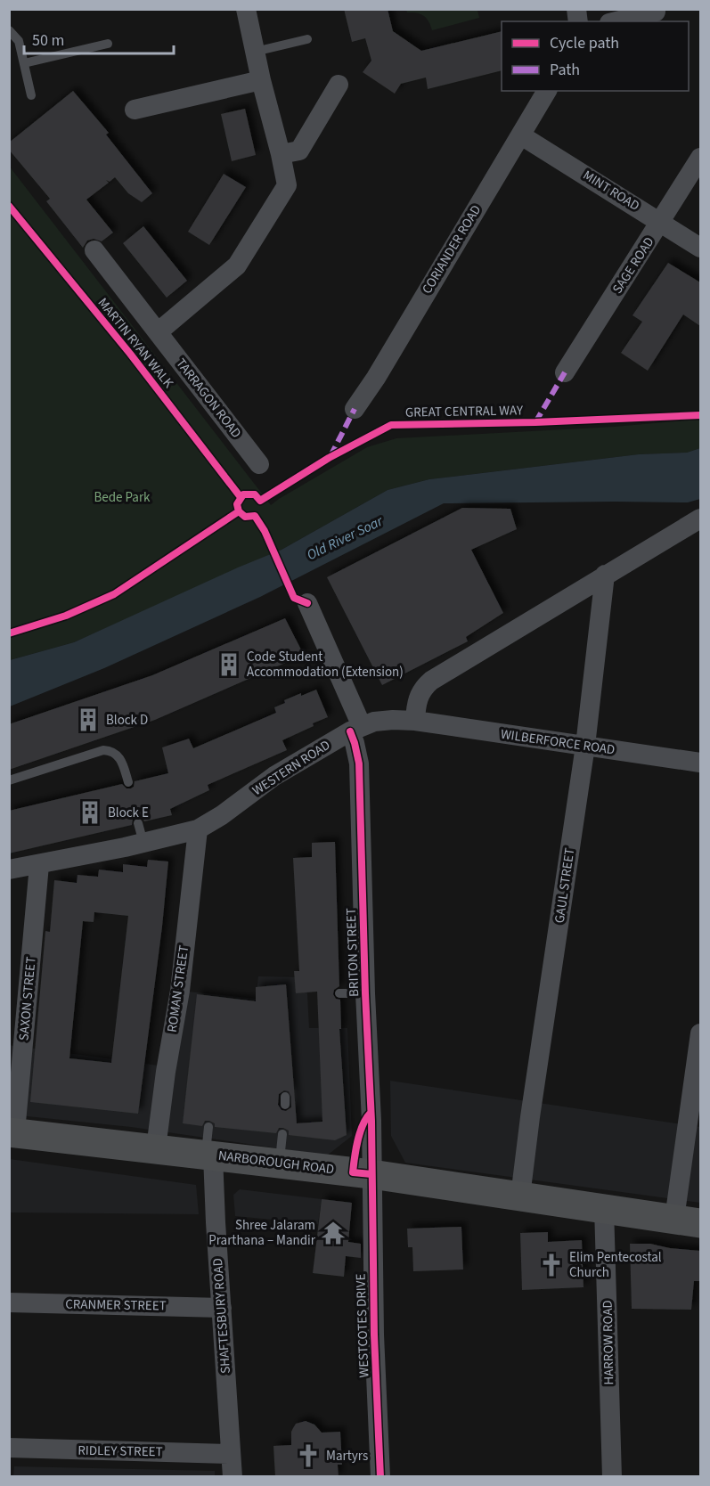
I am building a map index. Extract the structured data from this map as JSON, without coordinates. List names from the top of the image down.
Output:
{
  "streets": {
    "main road": ["NARBOROUGH ROAD"],
    "street": [
      "MINT ROAD",
      "CORIANDER ROAD",
      "SAGE ROAD",
      "TARRAGON ROAD",
      "WILBERFORCE ROAD",
      "WESTERN ROAD",
      "GAUL STREET",
      "BRITON STREET",
      "ROMAN STREET",
      "SAXON STREET",
      "CRANMER STREET",
      "SHAFTESBURY ROAD",
      "WESTCOTES DRIVE",
      "HARROW ROAD",
      "RIDLEY STREET"
    ],
    "cycle path": ["MARTIN RYAN WALK", "GREAT CENTRAL WAY"]
  },
  "crossings": [
    ["MINT ROAD", "CORIANDER ROAD"],
    ["MINT ROAD", "SAGE ROAD"],
    ["WILBERFORCE ROAD", "WESTERN ROAD"],
    ["WILBERFORCE ROAD", "GAUL STREET"],
    ["WESTERN ROAD", "BRITON STREET"],
    ["WESTERN ROAD", "ROMAN STREET"],
    ["WESTERN ROAD", "SAXON STREET"],
    ["GAUL STREET", "NARBOROUGH ROAD"],
    ["BRITON STREET", "NARBOROUGH ROAD"],
    ["BRITON STREET", "WESTCOTES DRIVE"],
    ["ROMAN STREET", "NARBOROUGH ROAD"],
    ["SAXON STREET", "NARBOROUGH ROAD"],
    ["NARBOROUGH ROAD", "SHAFTESBURY ROAD"],
    ["NARBOROUGH ROAD", "WESTCOTES DRIVE"],
    ["NARBOROUGH ROAD", "HARROW ROAD"],
    ["CRANMER STREET", "SHAFTESBURY ROAD"],
    ["SHAFTESBURY ROAD", "RIDLEY STREET"]
  ],
  "water": ["Old River Soar"],
  "parks": ["Bede Park"],
  "places": {
    "building": ["Code Student Accommodation (Extension)", "Block D", "Block E"],
    "temple": ["Shree Jalaram Prarthana – Mandir"],
    "church": ["Elim Pentecostal Church", "Martyrs"]
  },
  "legend": ["Cycle path", "Path"],
  "scale_bar": "50 m"
}
